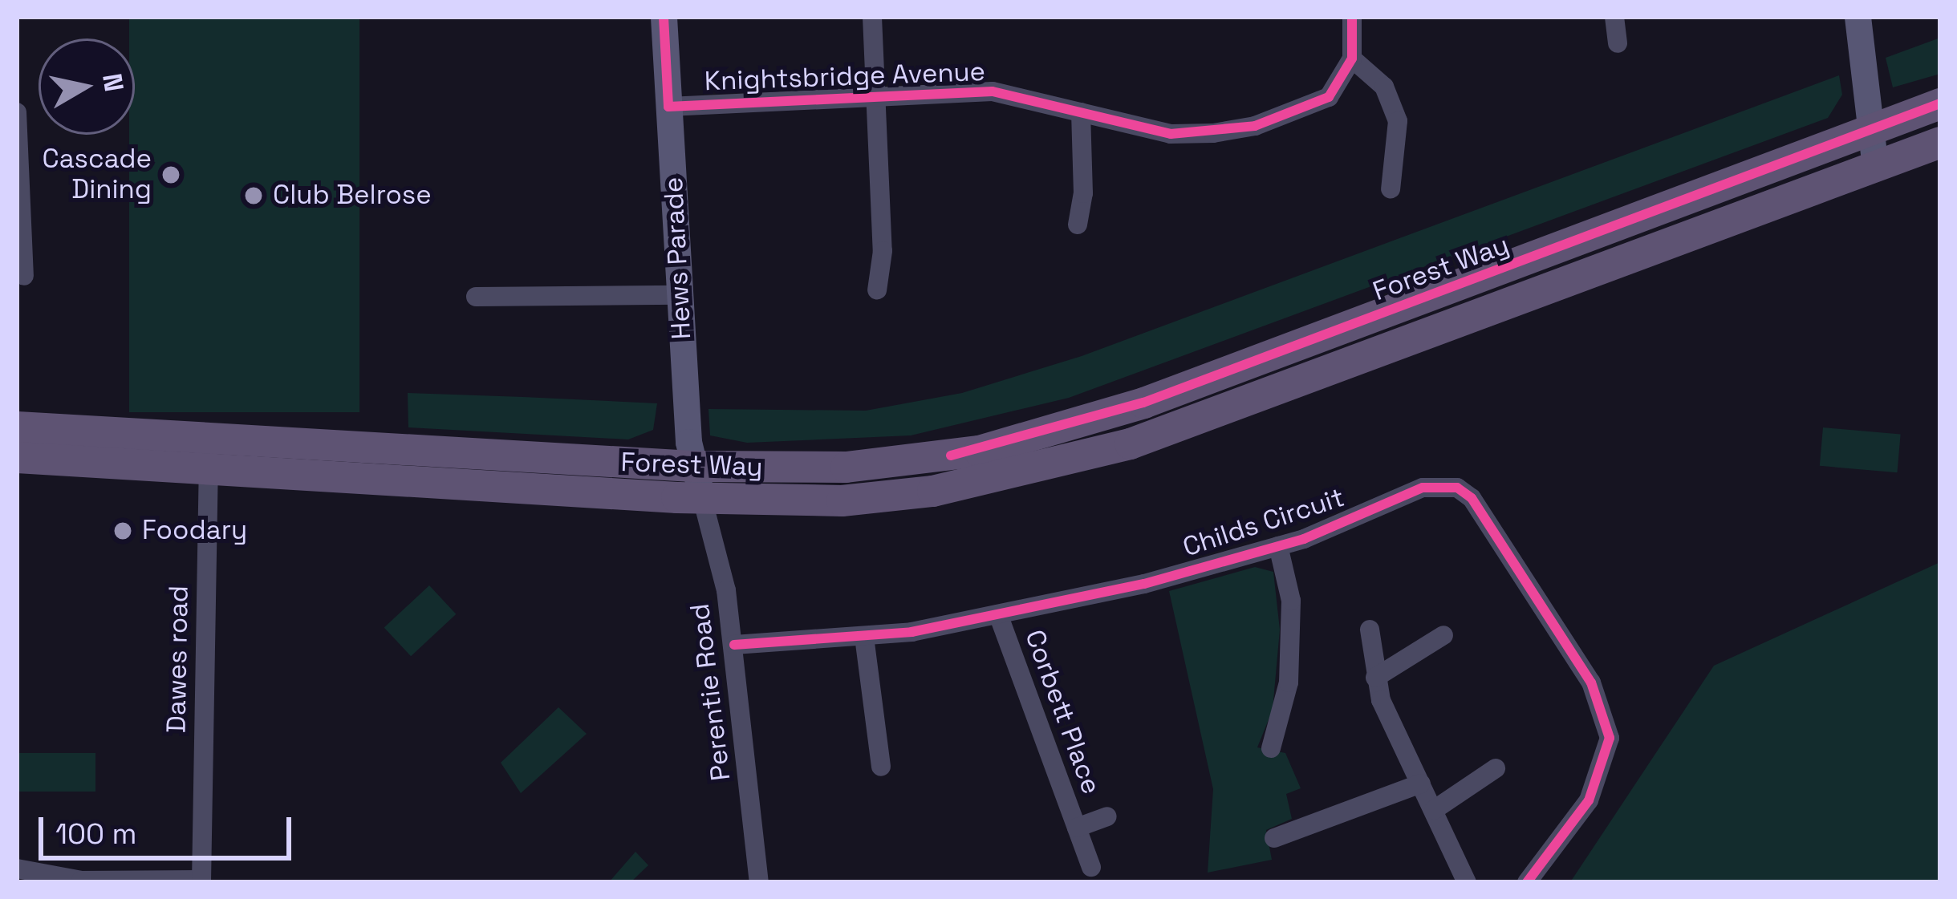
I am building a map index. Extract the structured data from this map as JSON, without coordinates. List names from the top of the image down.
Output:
{
  "streets": {
    "main road": ["Forest Way"],
    "street": [
      "Knightsbridge Avenue",
      "Hews Parade",
      "Childs Circuit",
      "Dawes road",
      "Perentie Road",
      "Corbett Place"
    ]
  },
  "crossings": [
    ["Knightsbridge Avenue", "Hews Parade"],
    ["Hews Parade", "Forest Way"],
    ["Hews Parade", "Perentie Road"],
    ["Forest Way", "Dawes road"],
    ["Forest Way", "Perentie Road"],
    ["Childs Circuit", "Perentie Road"],
    ["Childs Circuit", "Corbett Place"]
  ],
  "places": ["Cascade Dining", "Club Belrose", "Foodary"],
  "scale_bar": "100 m",
  "north": "right"
}
